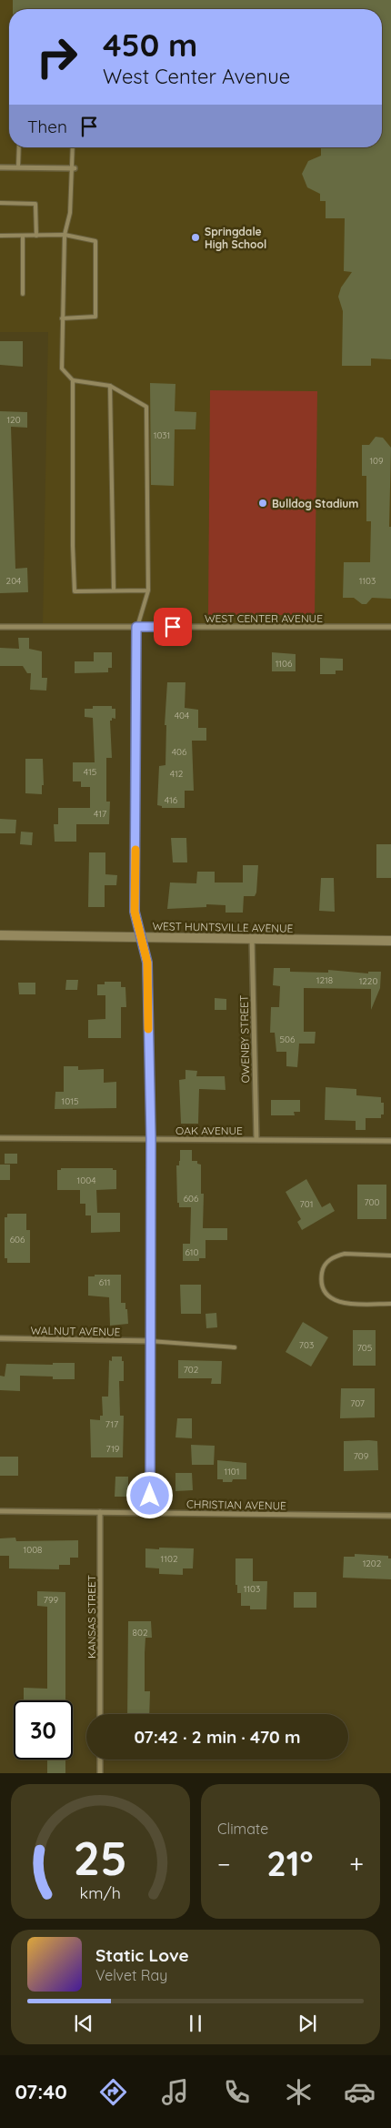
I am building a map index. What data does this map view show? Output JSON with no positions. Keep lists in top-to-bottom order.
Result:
{
  "streets": {
    "main road": ["WEST HUNTSVILLE AVENUE"],
    "street": [
      "WEST CENTER AVENUE",
      "OWENBY STREET",
      "OAK AVENUE",
      "WALNUT AVENUE",
      "CHRISTIAN AVENUE",
      "KANSAS STREET"
    ]
  },
  "crossings": [
    ["WEST HUNTSVILLE AVENUE", "OWENBY STREET"],
    ["OWENBY STREET", "OAK AVENUE"],
    ["CHRISTIAN AVENUE", "KANSAS STREET"]
  ],
  "places": ["Springdale High School", "Bulldog Stadium"],
  "house_numbers": [
    "120",
    "1031",
    "109",
    "204",
    "1103",
    "1106",
    "404",
    "406",
    "415",
    "412",
    "416",
    "417",
    "1218",
    "1220",
    "506",
    "1015",
    "1004",
    "606",
    "700",
    "701",
    "606",
    "610",
    "611",
    "703",
    "705",
    "702",
    "707",
    "717",
    "719",
    "709",
    "1101",
    "1008",
    "1102",
    "1202",
    "1103",
    "799",
    "802"
  ],
  "page": {
    "turn": ["450 m", "West Center Avenue"],
    "then": "Then",
    "limit": "30",
    "trip": "07:42 · 2 min · 470 m",
    "tile": "Climate",
    "heat": ["−", "21°", "+"],
    "song": ["Static Love", "Velvet Ray"],
    "tabs": "07:40",
    "gauge": ["25", "km/h"]
  }
}
